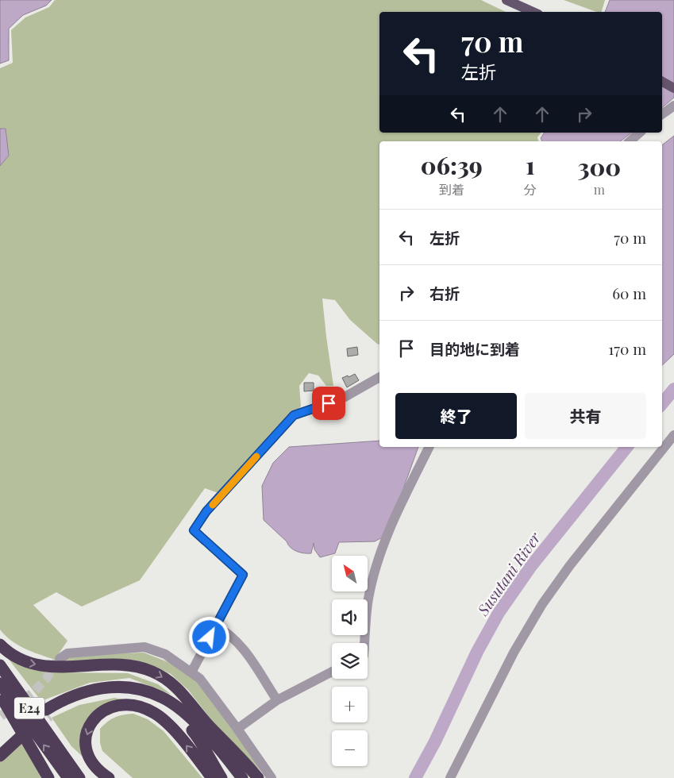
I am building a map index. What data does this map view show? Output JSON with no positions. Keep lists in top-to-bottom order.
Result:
{
  "streets": {
    "highway": ["E24"]
  },
  "water": ["Susutani River"],
  "north": "top left",
  "page": {
    "turn": ["70 m", "左折"],
    "eta": [
      "06:39",
      "到着",
      "1",
      "分",
      "300",
      "m"
    ],
    "list": [
      {
        "name": "左折",
        "value": "70 m"
      },
      {
        "name": "右折",
        "value": "60 m"
      },
      {
        "name": "目的地に到着",
        "value": "170 m"
      }
    ],
    "buttons": ["終了", "共有"],
    "map_buttons": ["+", "−"]
  }
}
